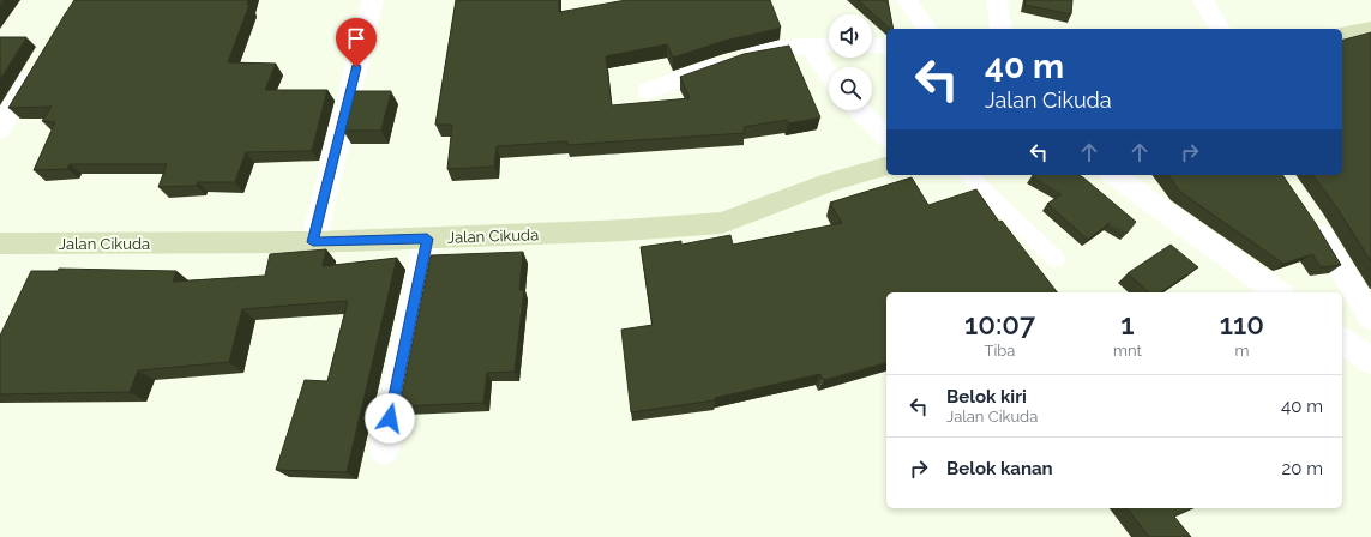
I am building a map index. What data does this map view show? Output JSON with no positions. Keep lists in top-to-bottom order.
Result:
{
  "streets": {
    "street": ["Jalan Cikuda"]
  },
  "page": {
    "turn": ["40 m", "Jalan Cikuda"],
    "eta": [
      "10:07",
      "Tiba",
      "1",
      "mnt",
      "110",
      "m"
    ],
    "list": [
      {
        "name": "Belok kiri",
        "note": "Jalan Cikuda",
        "value": "40 m"
      },
      {
        "name": "Belok kanan",
        "value": "20 m"
      }
    ]
  }
}
